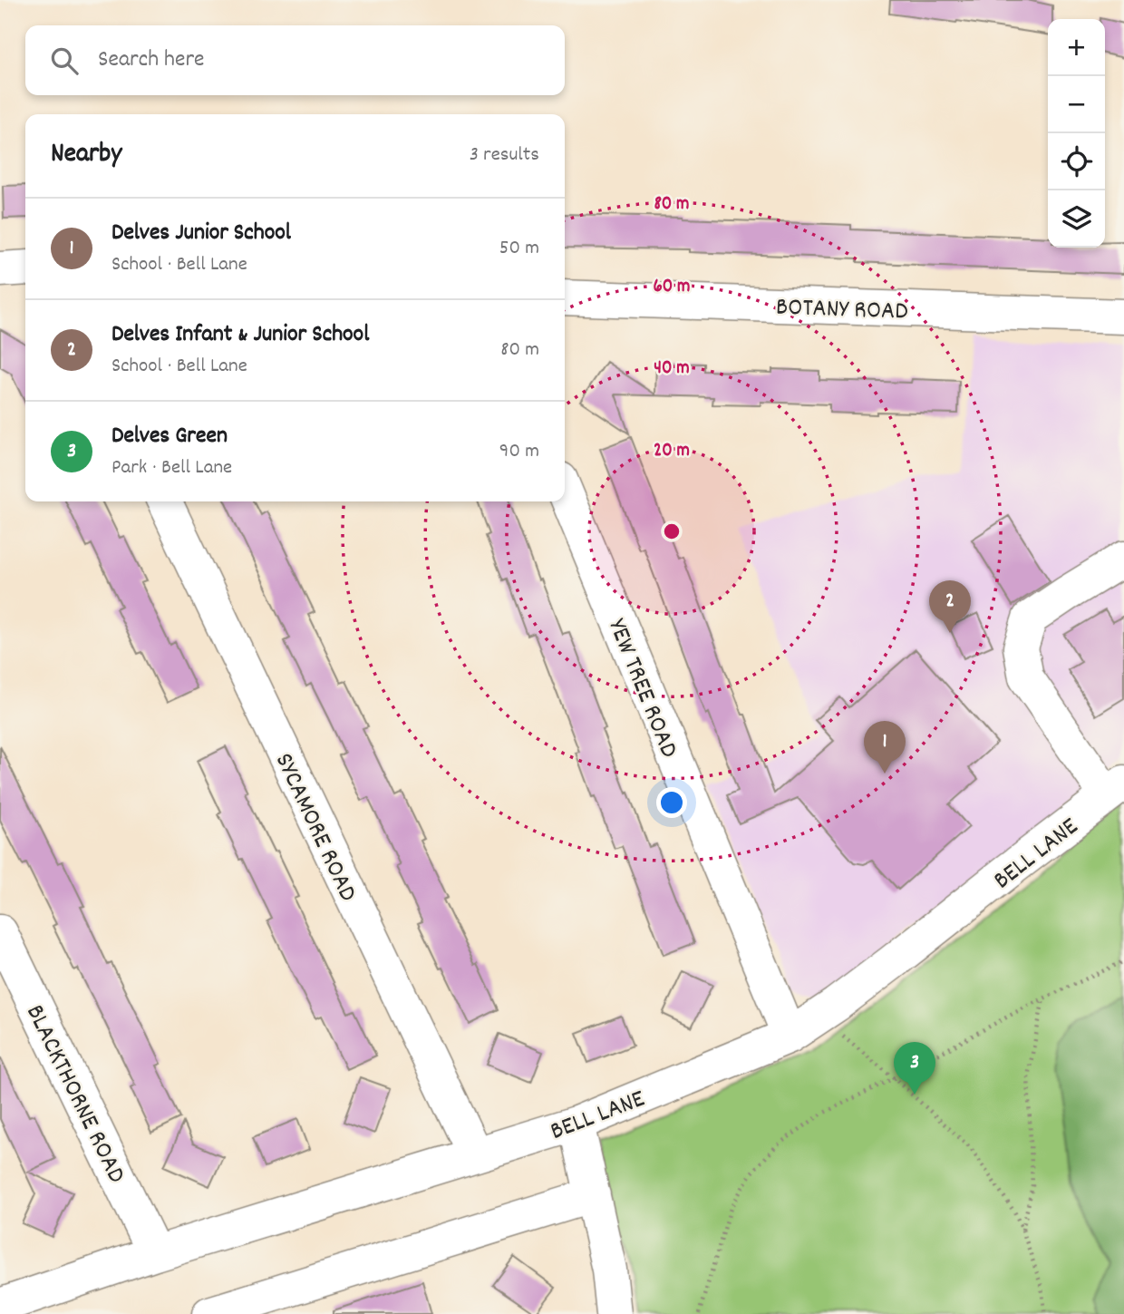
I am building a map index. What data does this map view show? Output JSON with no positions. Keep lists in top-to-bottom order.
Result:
{
  "streets": {
    "street": [
      "BOTANY ROAD",
      "YEW TREE ROAD",
      "SYCAMORE ROAD",
      "BELL LANE",
      "BLACKTHORNE ROAD"
    ]
  },
  "crossings": [
    ["YEW TREE ROAD", "BELL LANE"],
    ["SYCAMORE ROAD", "BELL LANE"],
    ["BELL LANE", "BLACKTHORNE ROAD"]
  ],
  "page": {
    "map_buttons": ["+", "−"],
    "search": "Search here",
    "heading": ["Nearby", "3 results"],
    "list": [
      {
        "mark": "1",
        "name": "Delves Junior School",
        "note": "School · Bell Lane",
        "value": "50 m"
      },
      {
        "mark": "2",
        "name": "Delves Infant & Junior School",
        "note": "School · Bell Lane",
        "value": "80 m"
      },
      {
        "mark": "3",
        "name": "Delves Green",
        "note": "Park · Bell Lane",
        "value": "90 m"
      }
    ],
    "pins": ["2", "1", "3"]
  },
  "rings": [
    "80 m",
    "60 m",
    "40 m",
    "20 m"
  ]
}
